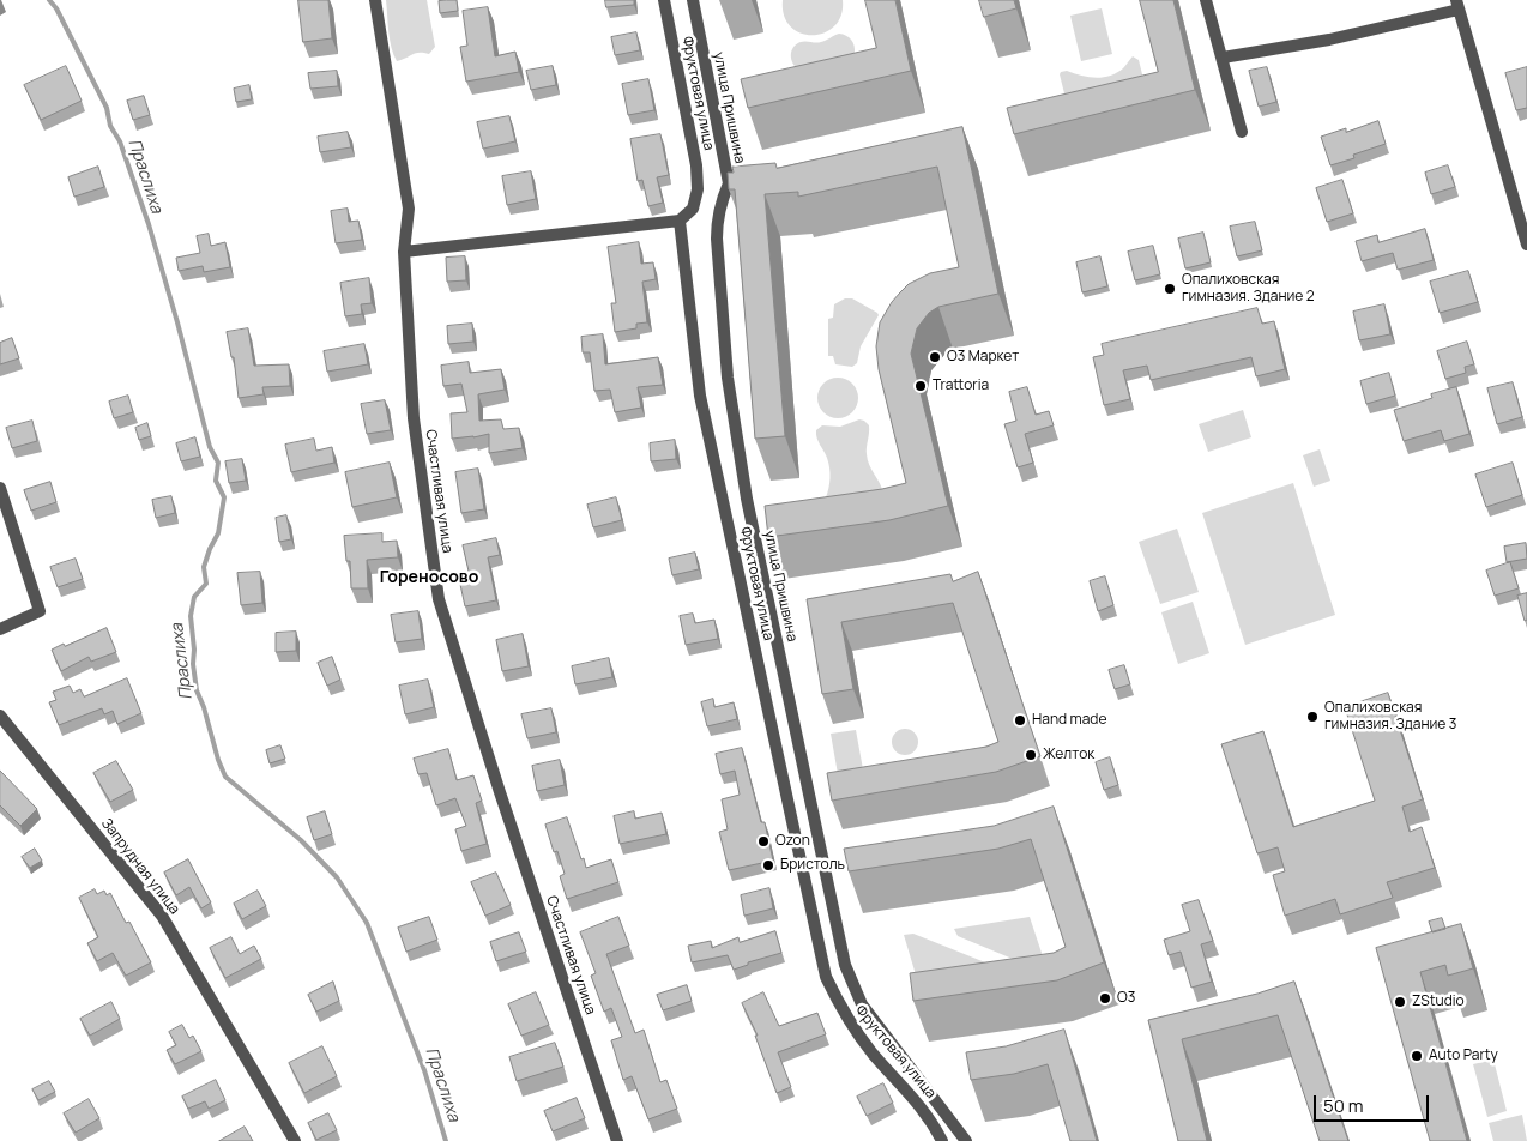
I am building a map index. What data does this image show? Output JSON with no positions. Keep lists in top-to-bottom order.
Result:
{
  "streets": {
    "street": [
      "Фруктовая улица",
      "улица Пришвина",
      "Счастливая улица",
      "Запрудная улица"
    ]
  },
  "districts": ["Гореносово"],
  "water": ["Праслиха"],
  "places": [
    "Опалиховская гимназия. Здание 2",
    "О3 Маркет",
    "Trattoria",
    "Опалиховская гимназия. Здание 3",
    "Hand made",
    "Желток",
    "Ozon",
    "Бристоль",
    "О3",
    "ZStudio",
    "Auto Party"
  ],
  "scale_bar": "50 m"
}
